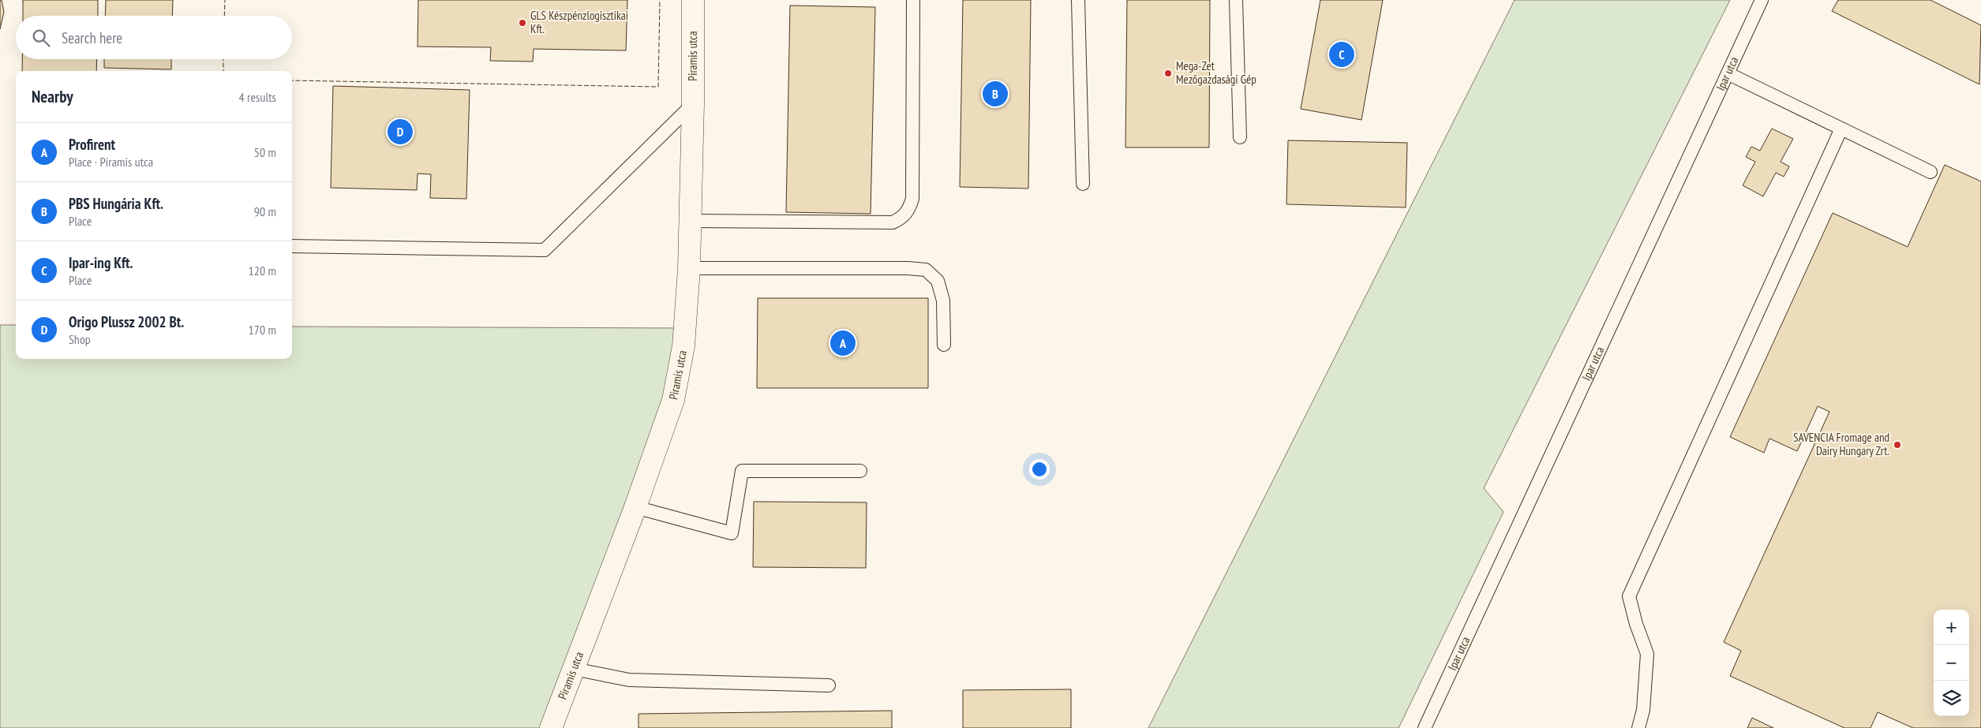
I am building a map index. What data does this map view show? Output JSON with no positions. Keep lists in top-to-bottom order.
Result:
{
  "streets": {
    "street": ["Piramis utca"],
    "lane": ["Ipar utca"]
  },
  "places": ["GLS Készpénzlogisztikai Kft.", "Mega-Zet Mezőgazdasági Gép", "SAVENCIA Fromage and Dairy Hungary Zrt."],
  "page": {
    "search": "Search here",
    "pins": [
      "C",
      "B",
      "D",
      "A"
    ],
    "heading": ["Nearby", "4 results"],
    "list": [
      {
        "mark": "A",
        "name": "Profirent",
        "note": "Place · Piramis utca",
        "value": "50 m"
      },
      {
        "mark": "B",
        "name": "PBS Hungária Kft.",
        "note": "Place",
        "value": "90 m"
      },
      {
        "mark": "C",
        "name": "Ipar-ing Kft.",
        "note": "Place",
        "value": "120 m"
      },
      {
        "mark": "D",
        "name": "Origo Plussz 2002 Bt.",
        "note": "Shop",
        "value": "170 m"
      }
    ],
    "map_buttons": ["+", "−"]
  }
}
